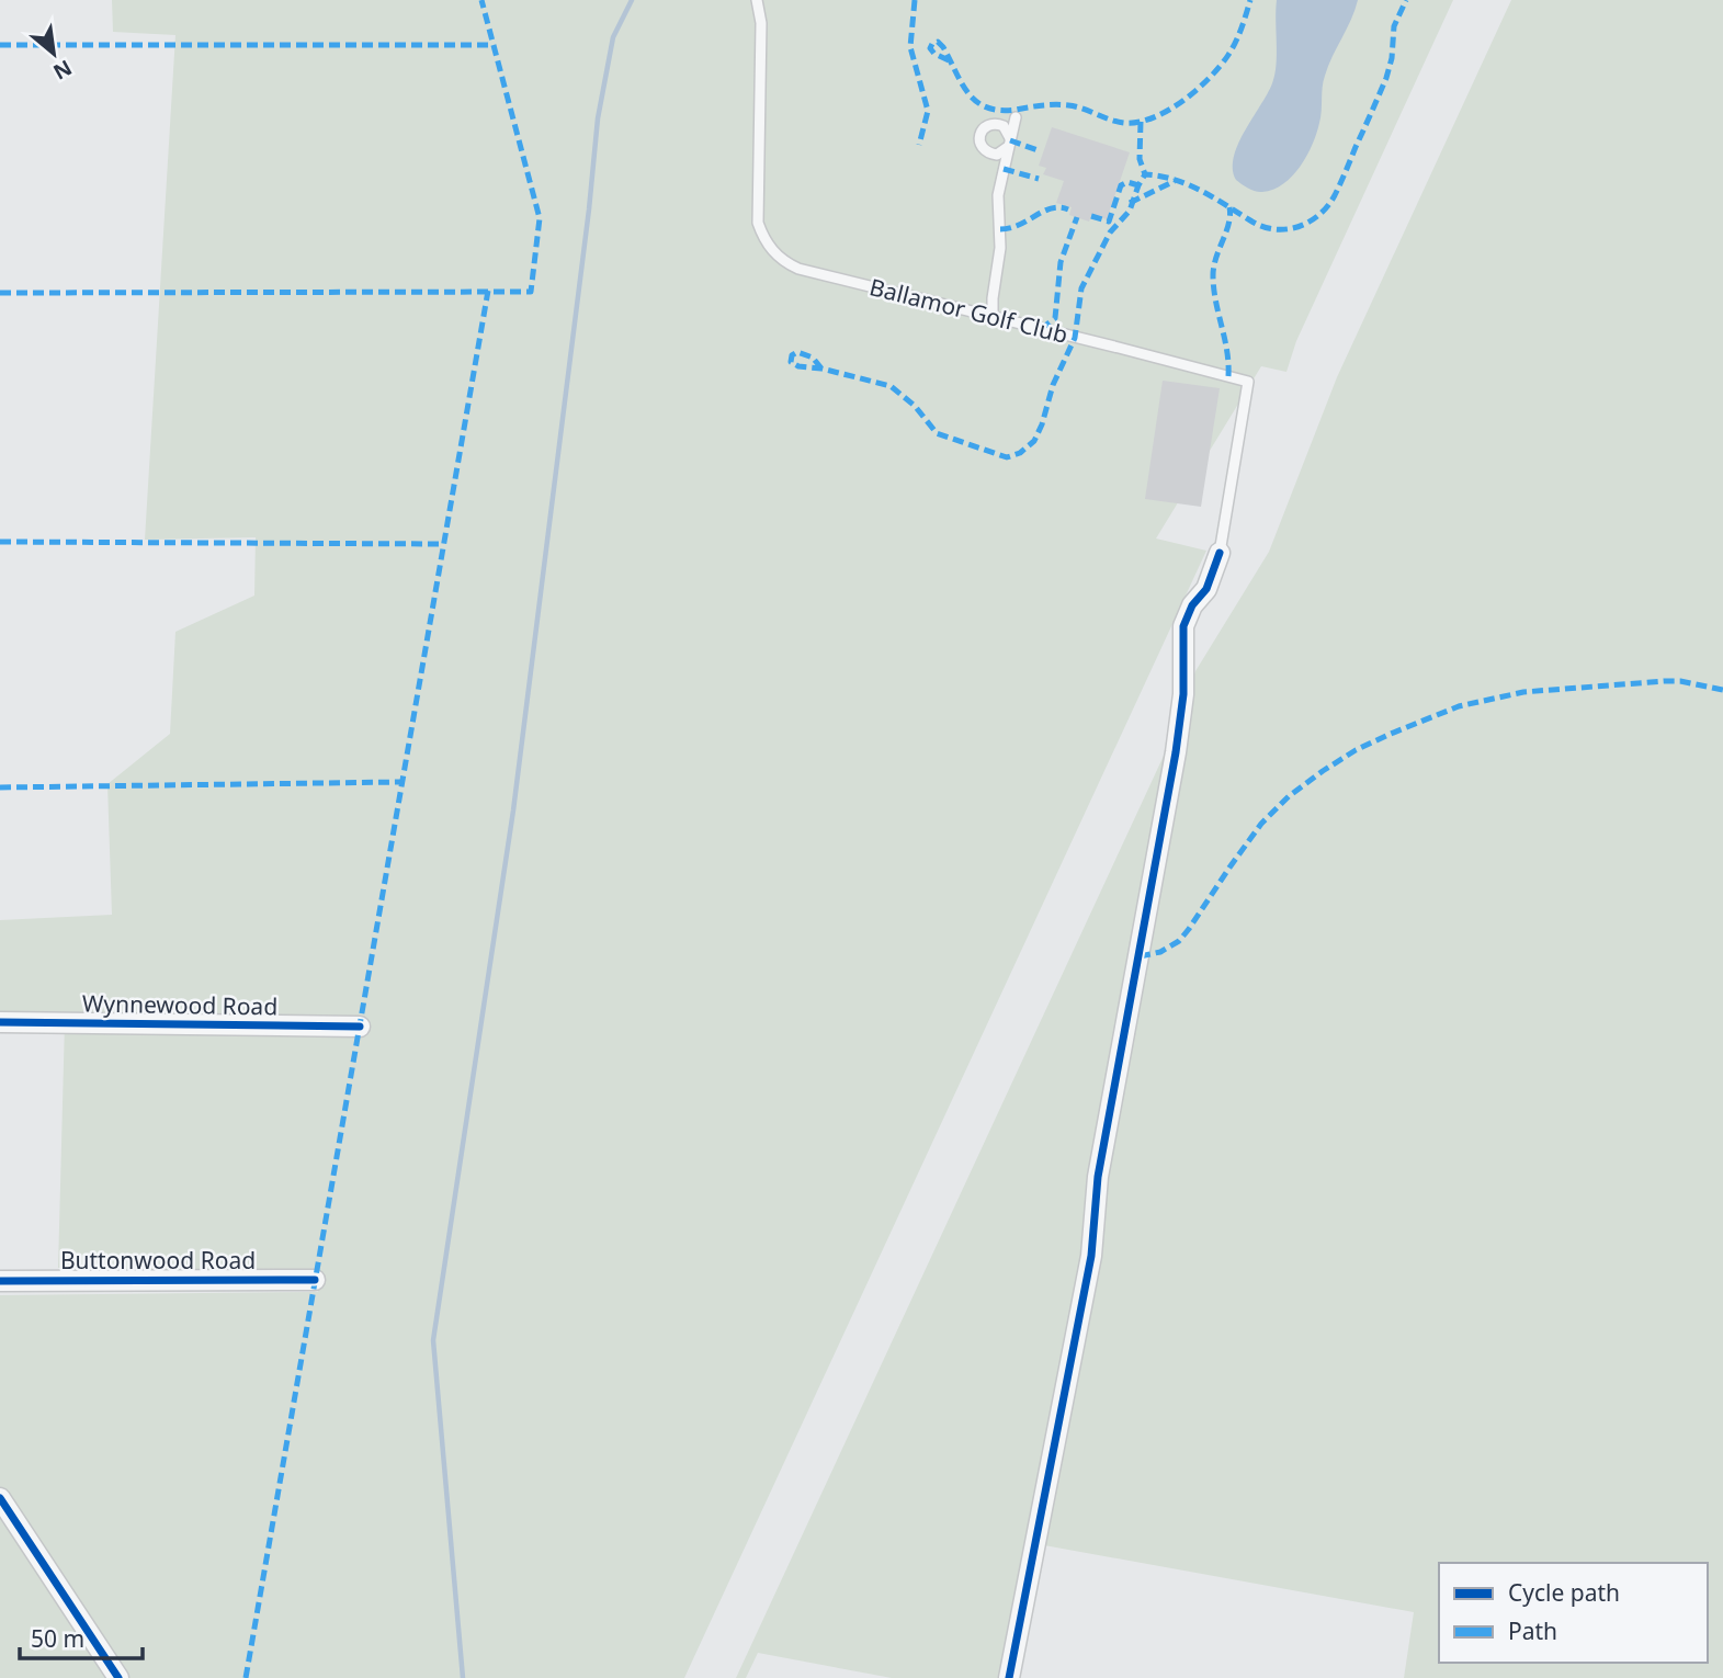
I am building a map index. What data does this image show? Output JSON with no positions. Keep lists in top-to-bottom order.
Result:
{
  "streets": {
    "street": ["Wynnewood Road", "Buttonwood Road"],
    "lane": ["Ballamor Golf Club"]
  },
  "legend": ["Cycle path", "Path"],
  "scale_bar": "50 m",
  "north": "bottom right"
}
